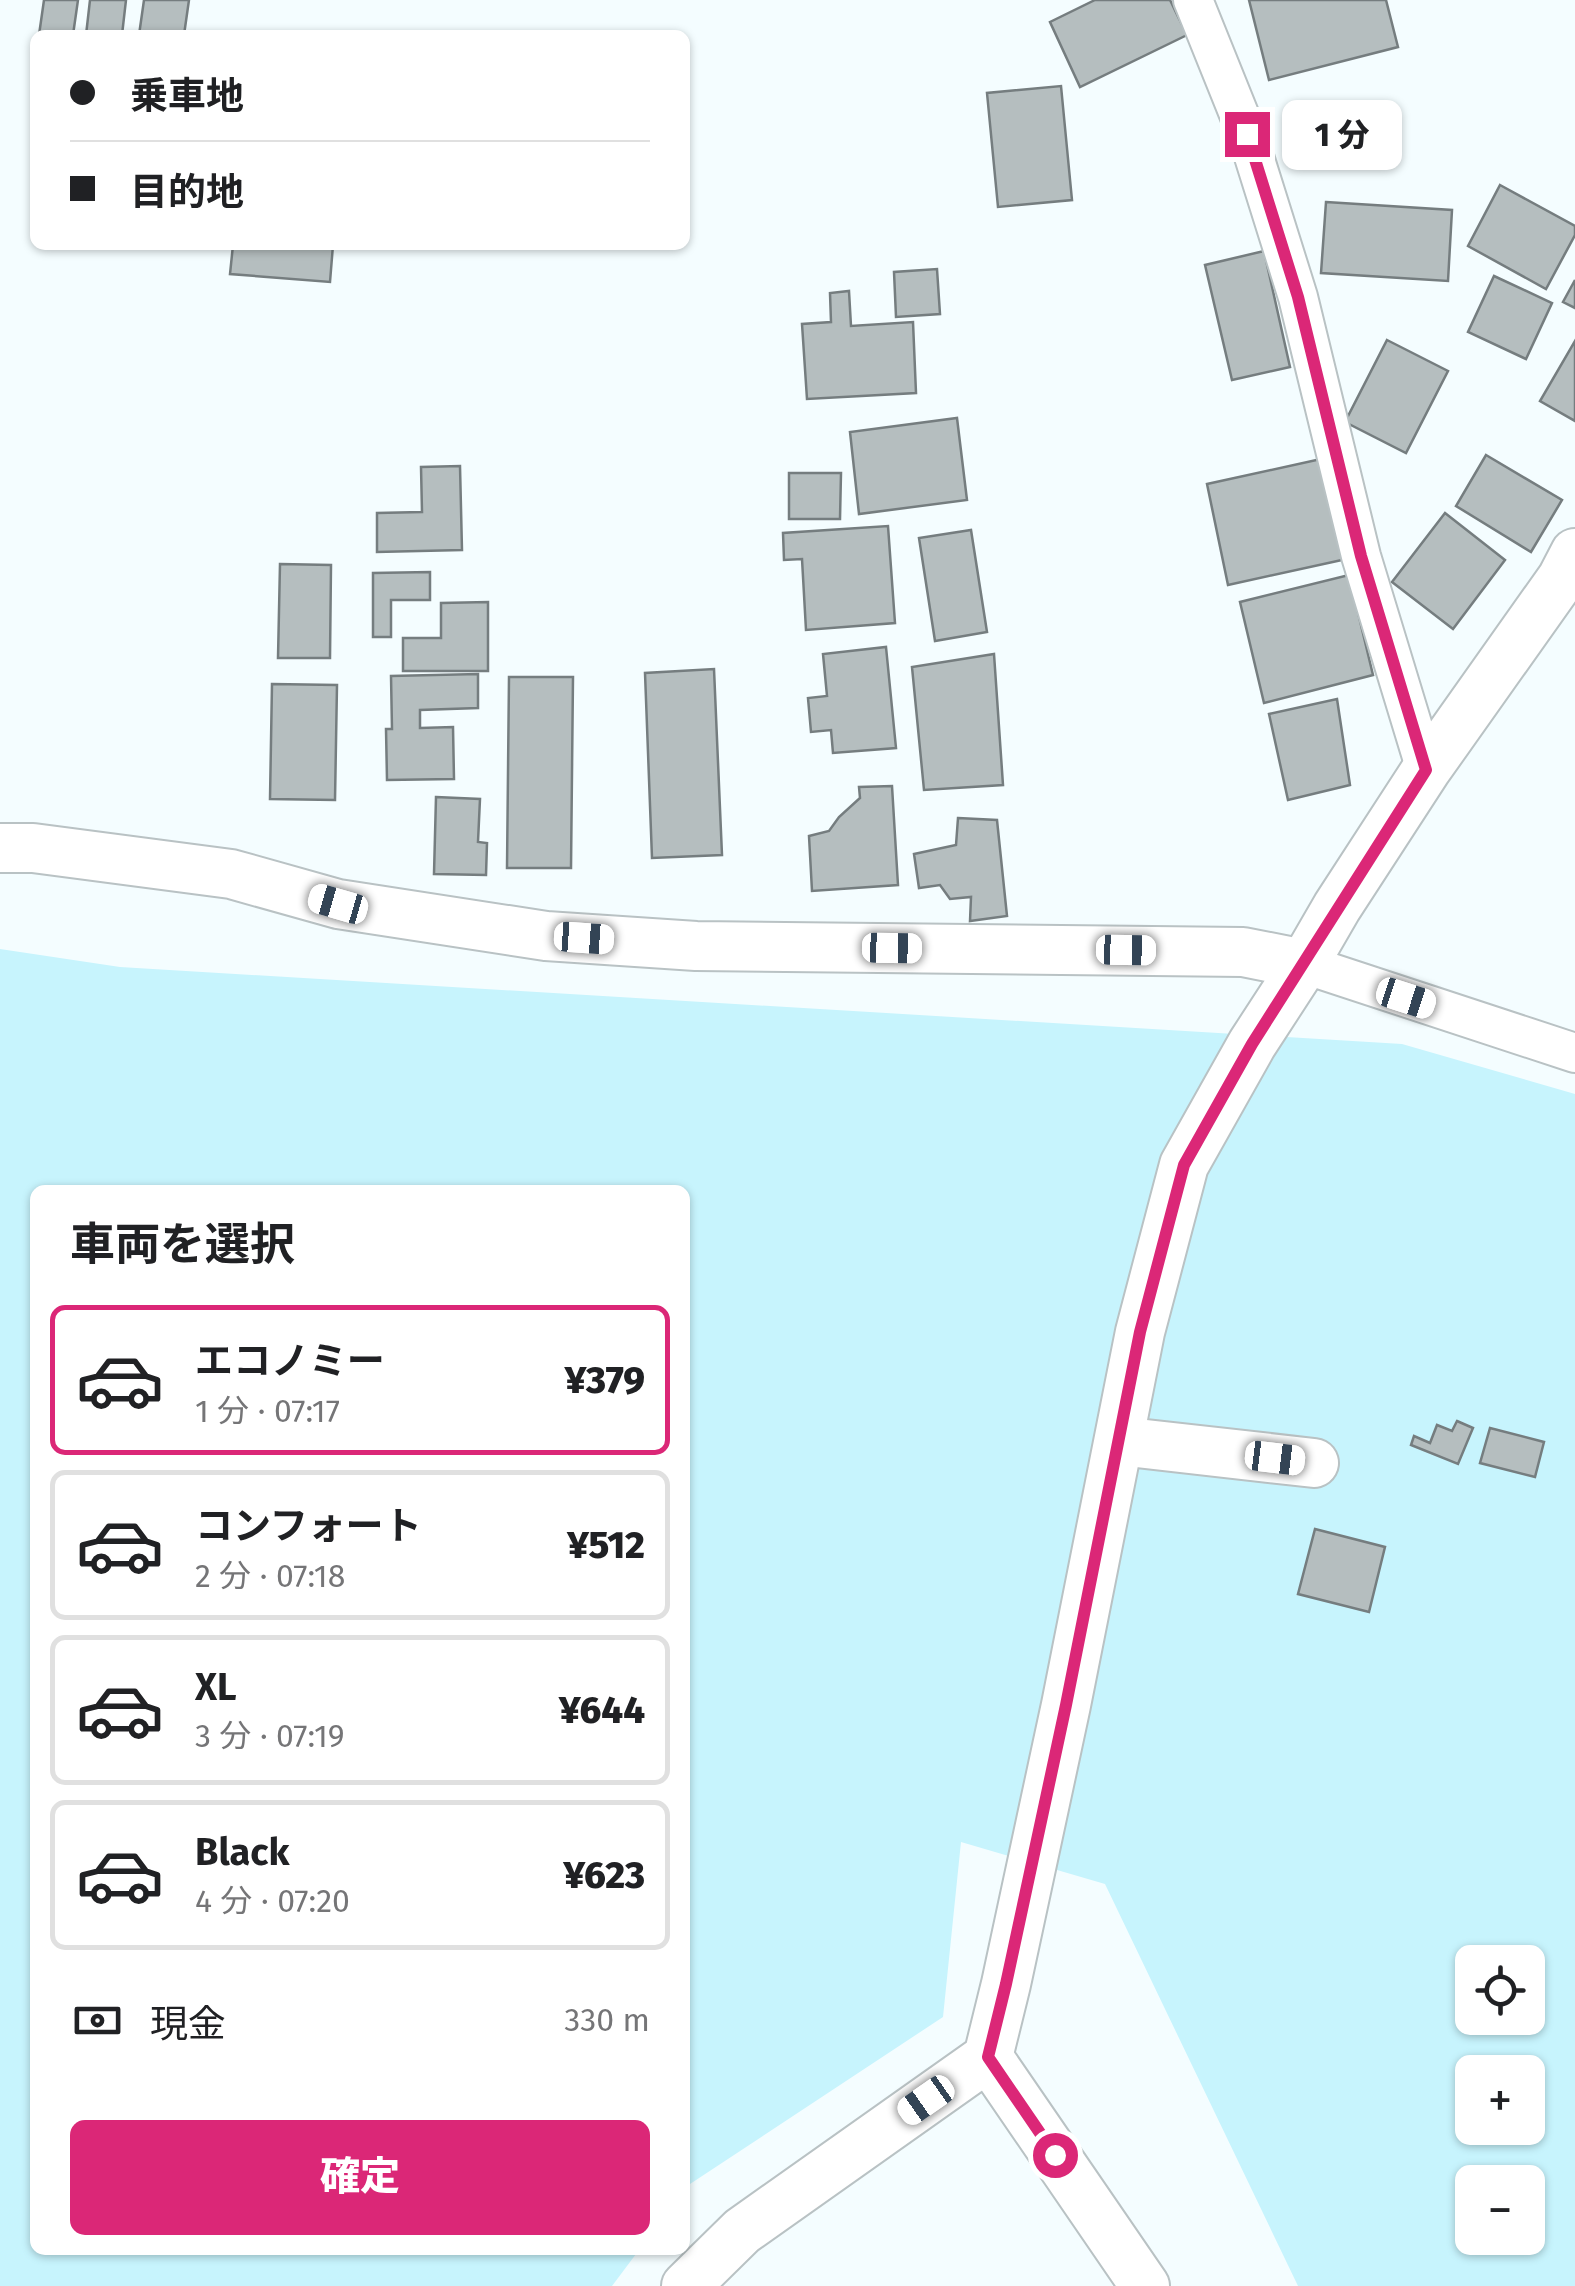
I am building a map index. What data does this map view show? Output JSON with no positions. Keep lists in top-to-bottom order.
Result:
{
  "page": {
    "banner": ["乗車地", "目的地"],
    "bubble": "1 分",
    "heading": "車両を選択",
    "list": [
      {
        "name": "エコノミー",
        "note": "1 分 · 07:17",
        "value": "¥379"
      },
      {
        "name": "コンフォート",
        "note": "2 分 · 07:18",
        "value": "¥512"
      },
      {
        "name": "XL",
        "note": "3 分 · 07:19",
        "value": "¥644"
      },
      {
        "name": "Black",
        "note": "4 分 · 07:20",
        "value": "¥623"
      }
    ],
    "map_buttons": ["+", "−"],
    "pay": ["現金", "330 m"],
    "buttons": "確定"
  }
}
